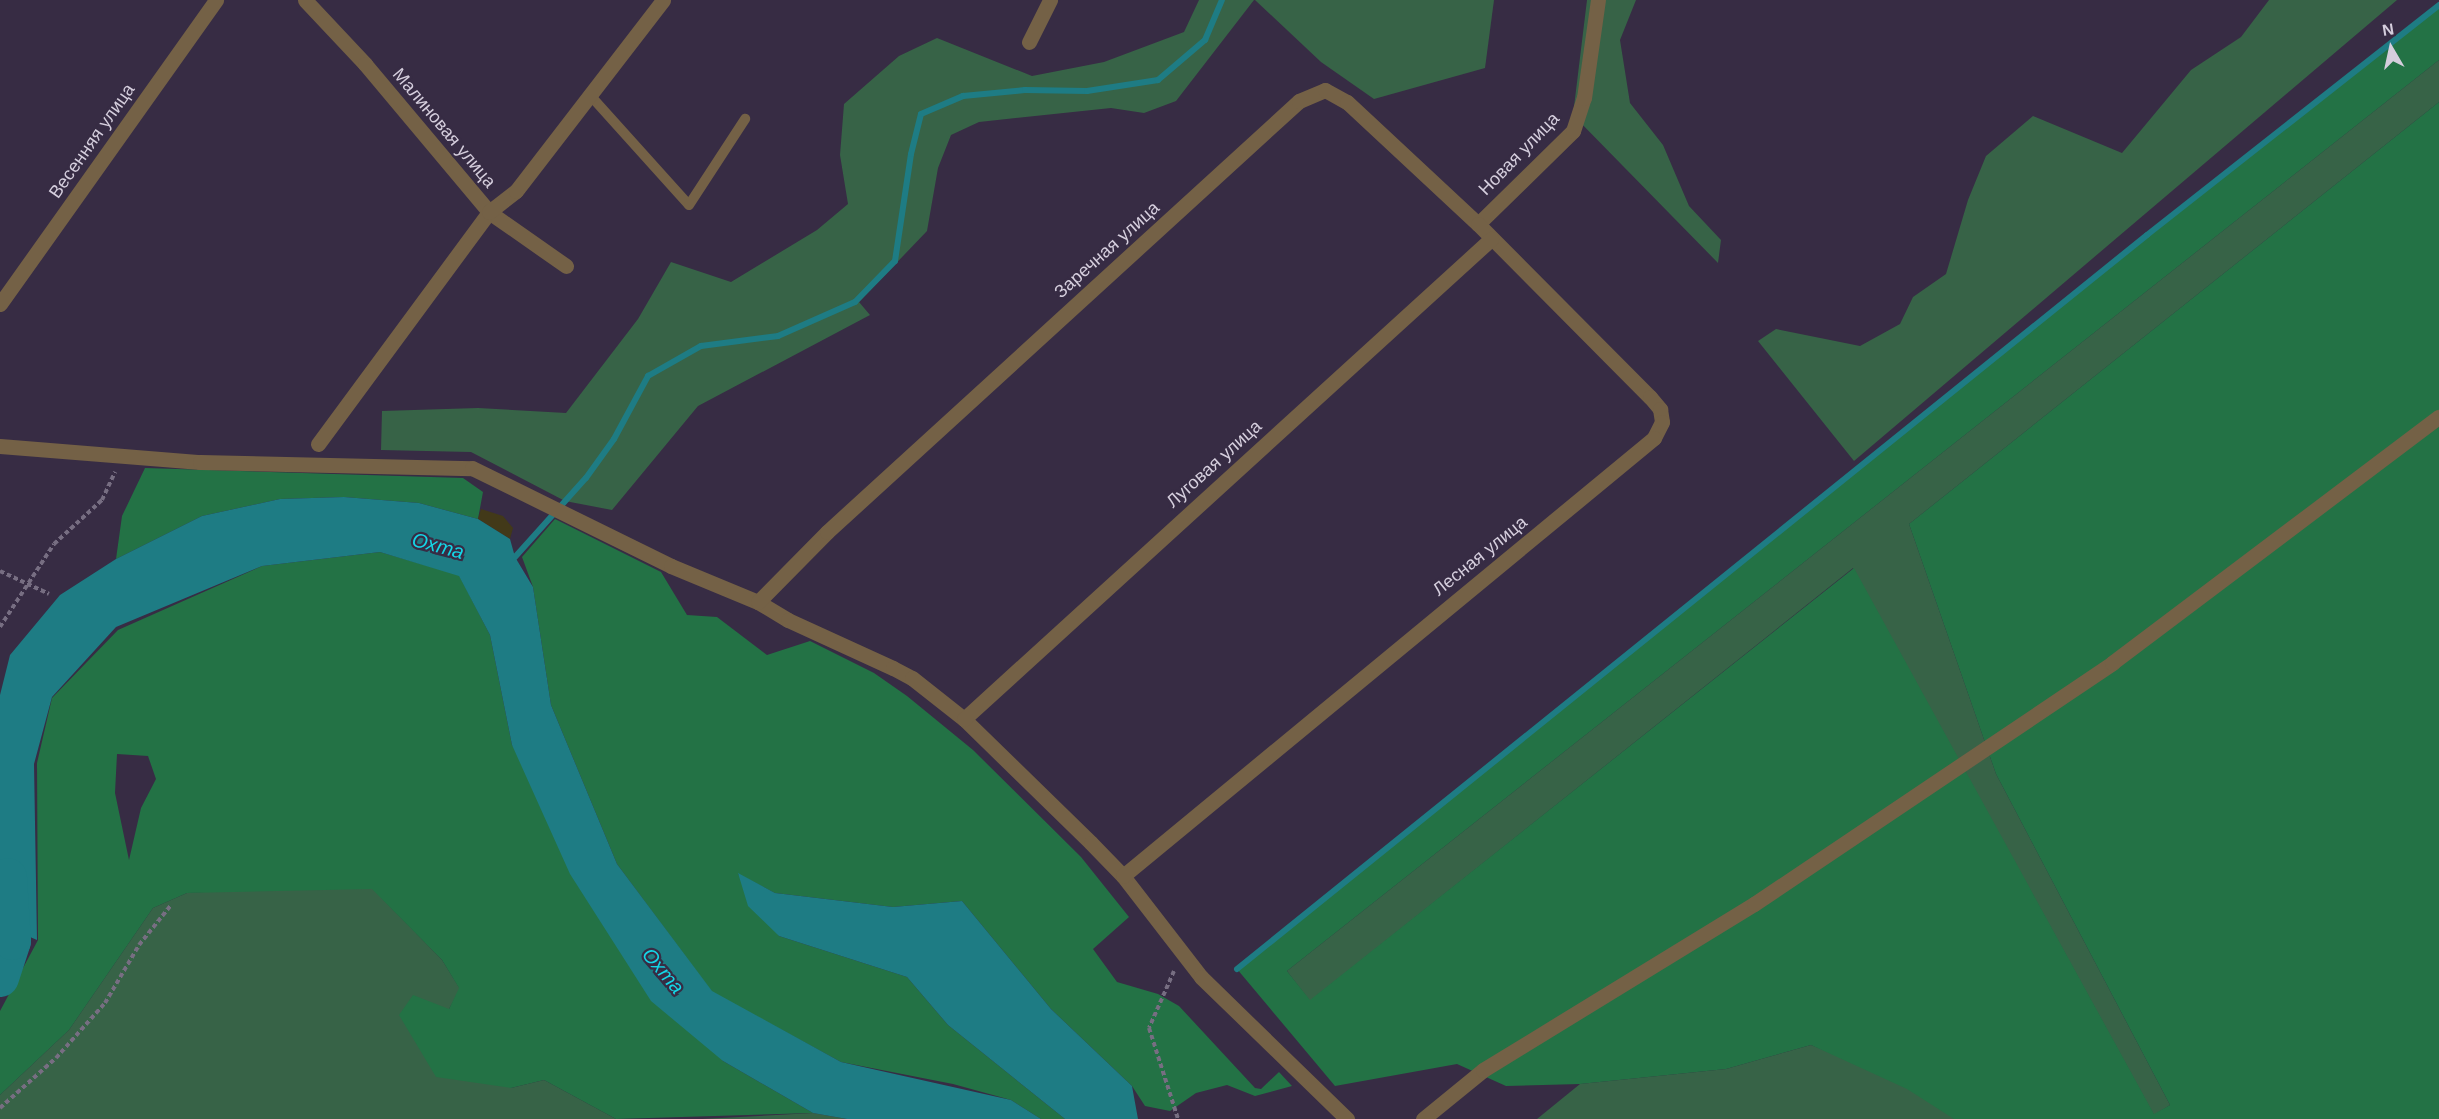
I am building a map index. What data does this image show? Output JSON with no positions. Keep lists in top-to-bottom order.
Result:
{
  "streets": {
    "street": [
      "Малиновая улица",
      "Весенняя улица",
      "Новая улица",
      "Заречная улица",
      "Луговая улица",
      "Лесная улица"
    ]
  },
  "crossings": [
    ["Новая улица", "Заречная улица"],
    ["Заречная улица", "Луговая улица"],
    ["Заречная улица", "Лесная улица"],
    ["Луговая улица", "Лесная улица"]
  ],
  "water": ["Охта"],
  "north": "top"
}
